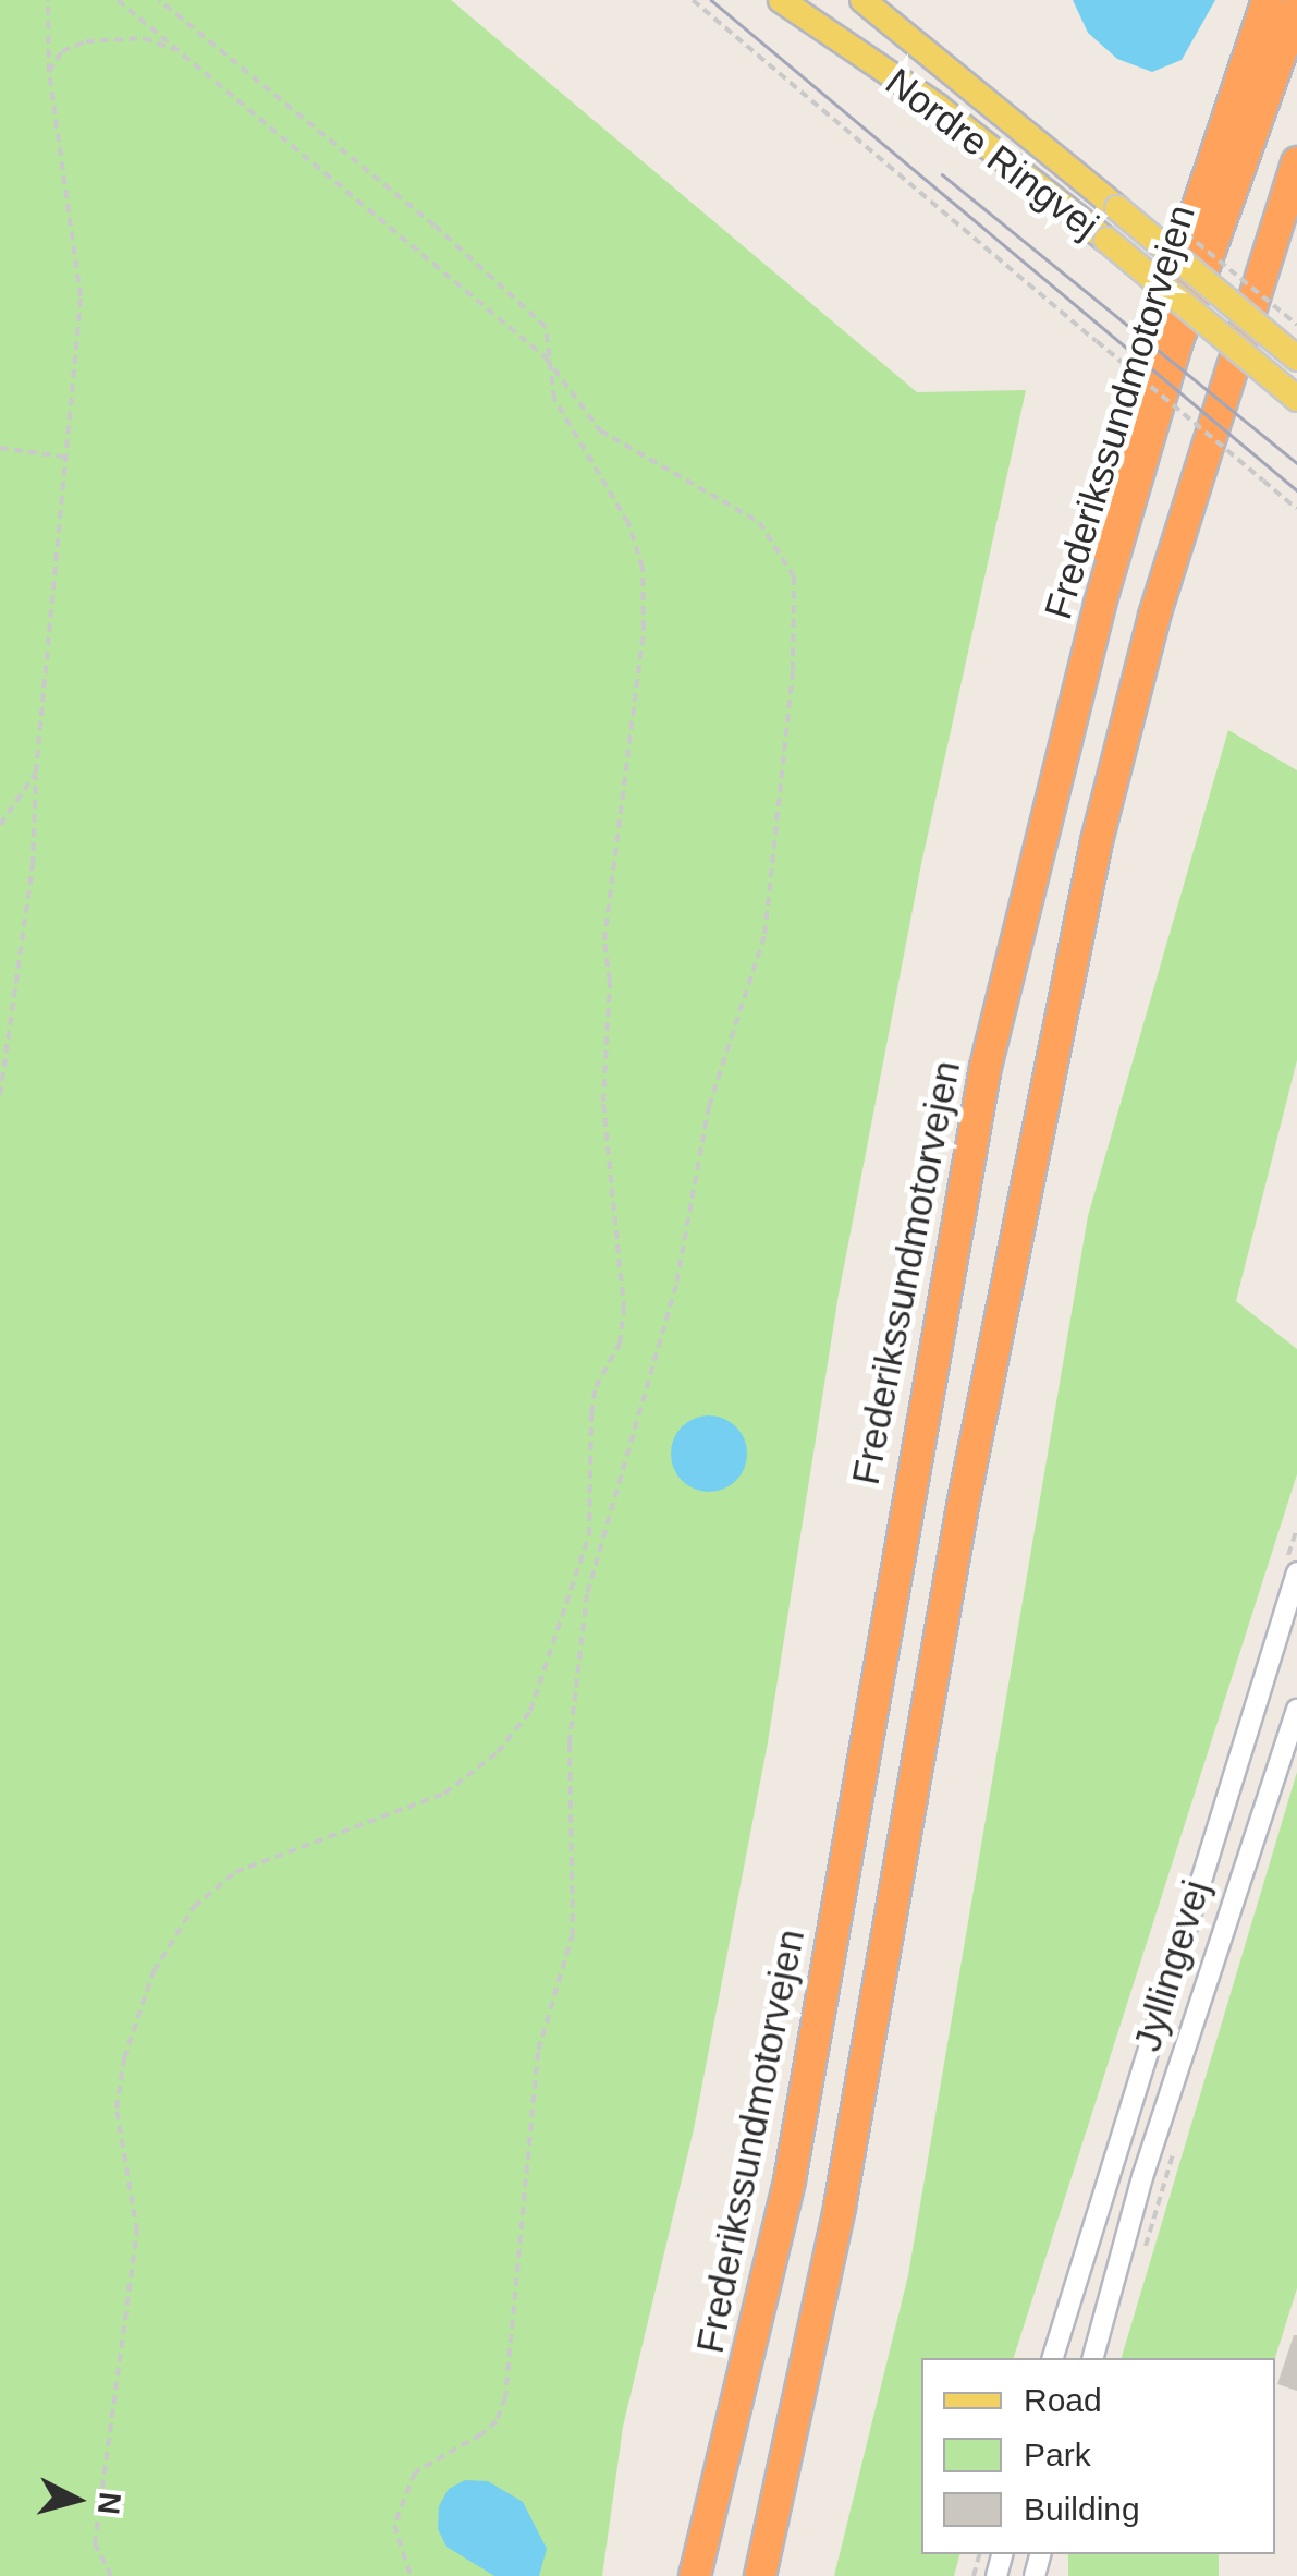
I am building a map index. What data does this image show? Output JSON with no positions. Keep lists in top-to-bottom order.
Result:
{
  "streets": {
    "highway": ["Frederikssundmotorvejen"],
    "main road": ["Nordre Ringvej"],
    "street": ["Jyllingevej"]
  },
  "legend": ["Road", "Park", "Building"],
  "north": "right"
}
